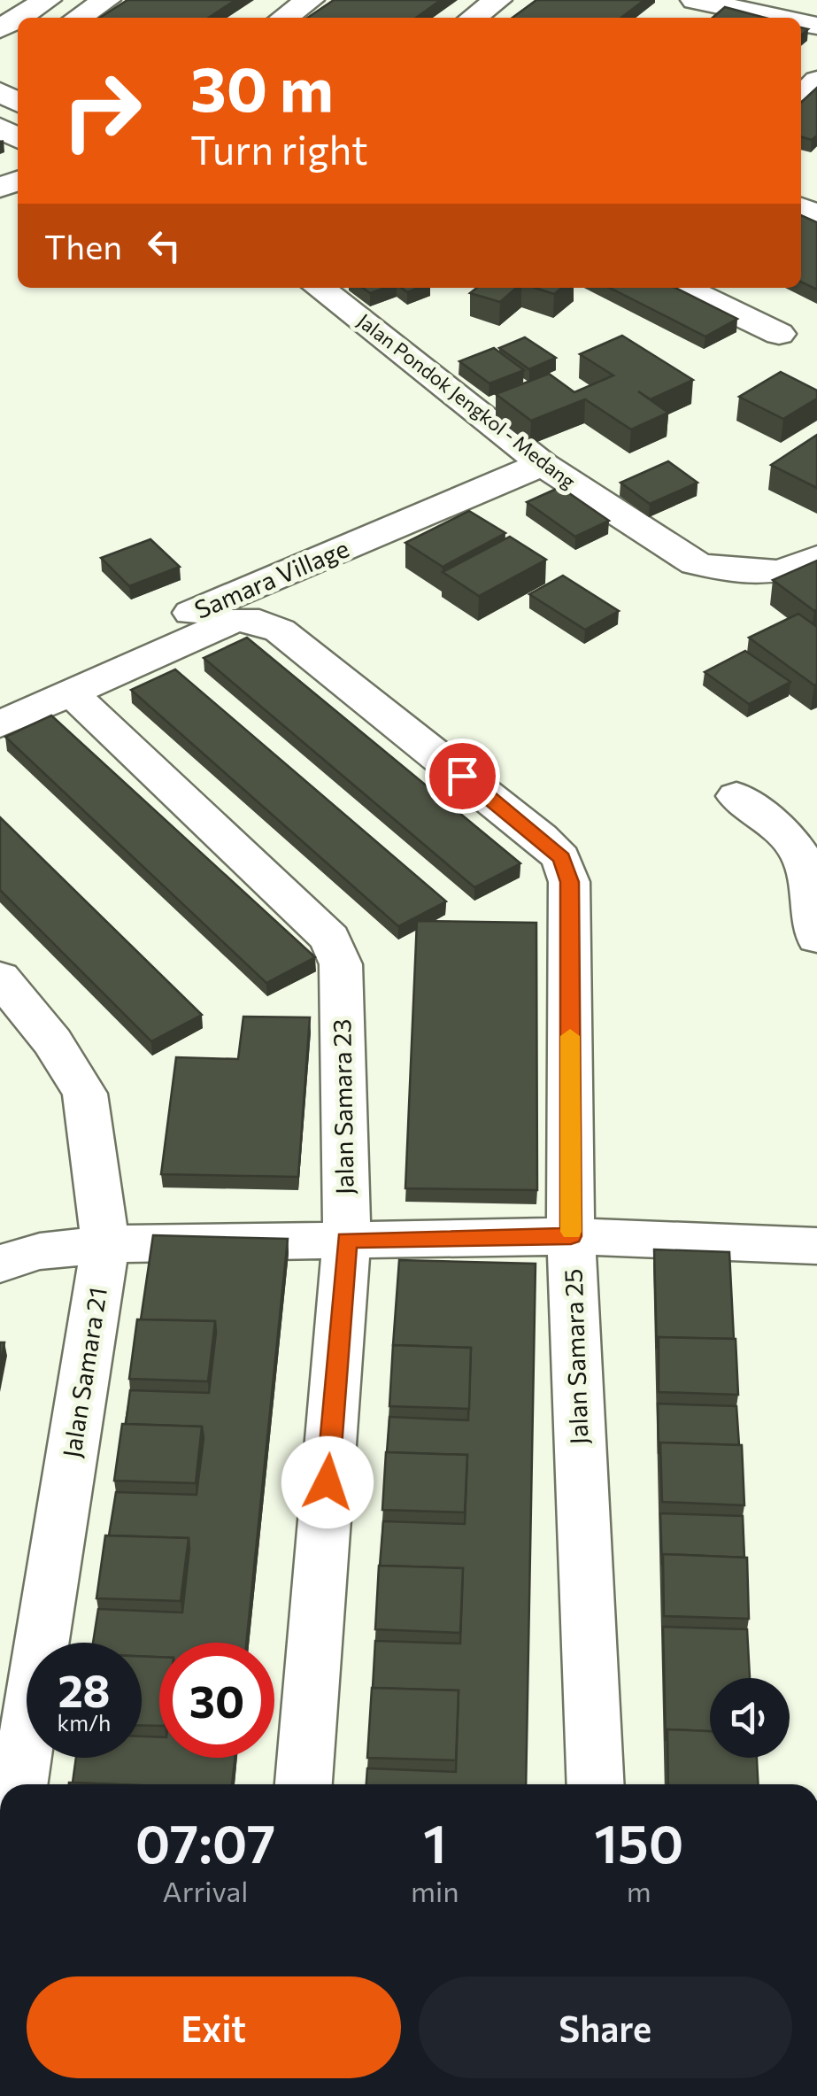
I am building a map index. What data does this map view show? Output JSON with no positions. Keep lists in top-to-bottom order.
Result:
{
  "streets": {
    "street": [
      "Jalan Pondok Jengkol - Medang",
      "Samara Village",
      "Jalan Samara 23",
      "Jalan Samara 25",
      "Jalan Samara 21"
    ]
  },
  "crossings": [
    ["Jalan Pondok Jengkol - Medang", "Samara Village"],
    ["Jalan Samara 23", "Jalan Samara 25"]
  ],
  "page": {
    "turn": ["30 m", "Turn right"],
    "then": "Then",
    "speed": "28 km/h",
    "limit": "30",
    "eta": [
      "07:07",
      "Arrival",
      "1",
      "min",
      "150",
      "m"
    ],
    "buttons": ["Exit", "Share"]
  }
}
